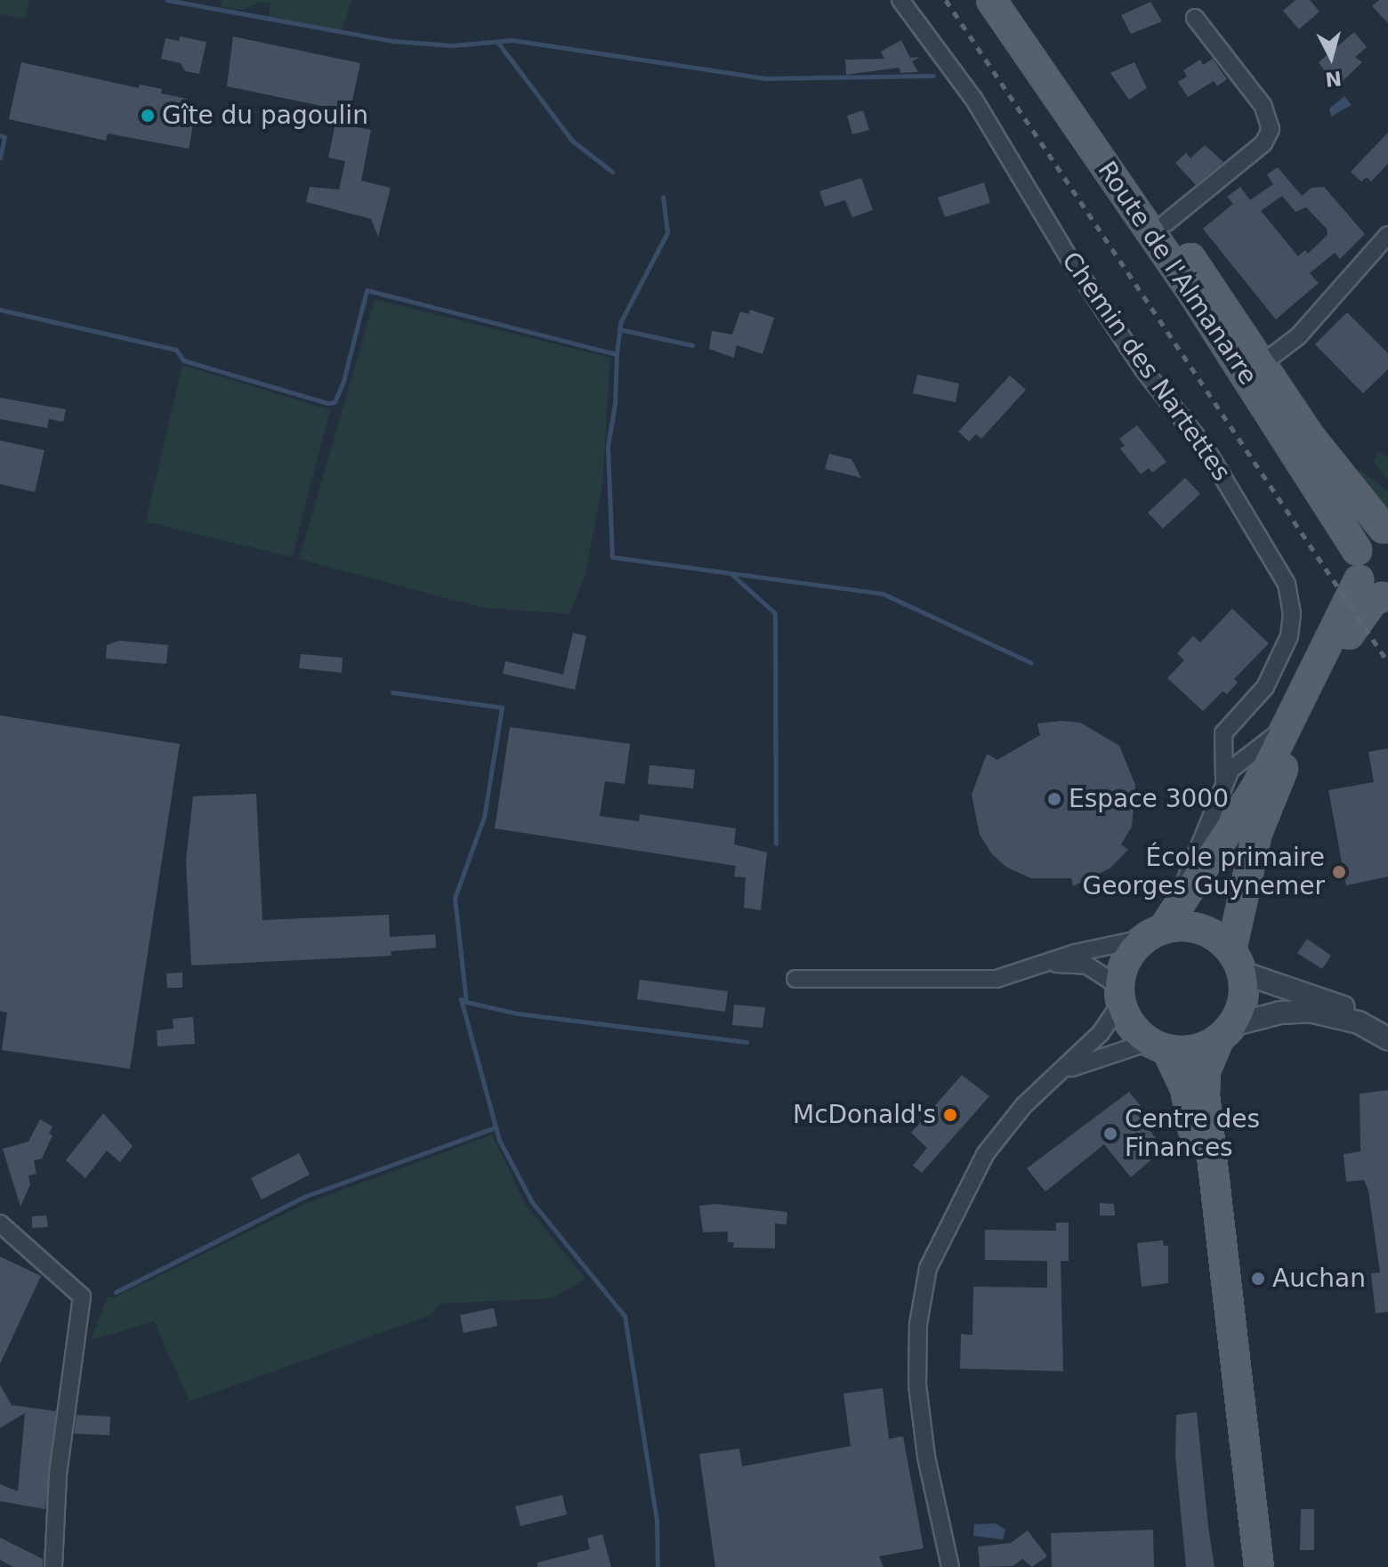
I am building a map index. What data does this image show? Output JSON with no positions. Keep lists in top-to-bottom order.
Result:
{
  "streets": {
    "main road": ["Route de l'Almanarre"],
    "street": ["Chemin des Nartettes"]
  },
  "places": [
    "Gîte du pagoulin",
    "Espace 3000",
    "École primaire Georges Guynemer",
    "McDonald's",
    "Centre des Finances",
    "Auchan"
  ],
  "north": "bottom"
}
